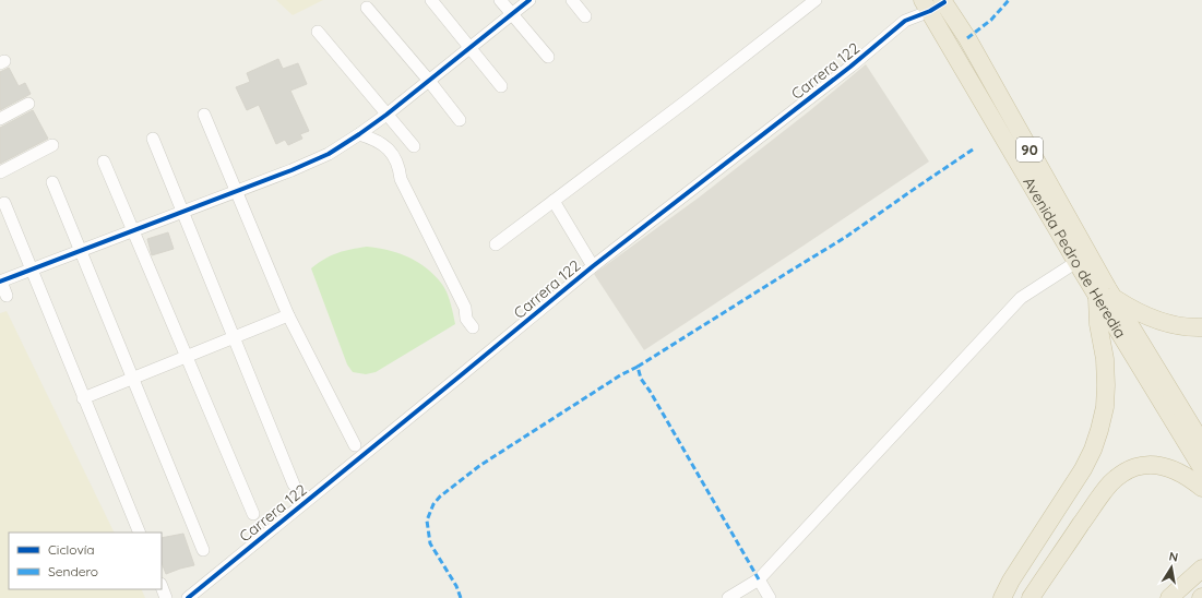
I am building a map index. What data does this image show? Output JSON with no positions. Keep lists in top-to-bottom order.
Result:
{
  "streets": {
    "highway": ["90", "Avenida Pedro de Heredia"],
    "street": ["Carrera 122"]
  },
  "crossings": [
    ["Carrera 122", "Avenida Pedro de Heredia"]
  ],
  "legend": ["Ciclovía", "Sendero"],
  "north": "top"
}
